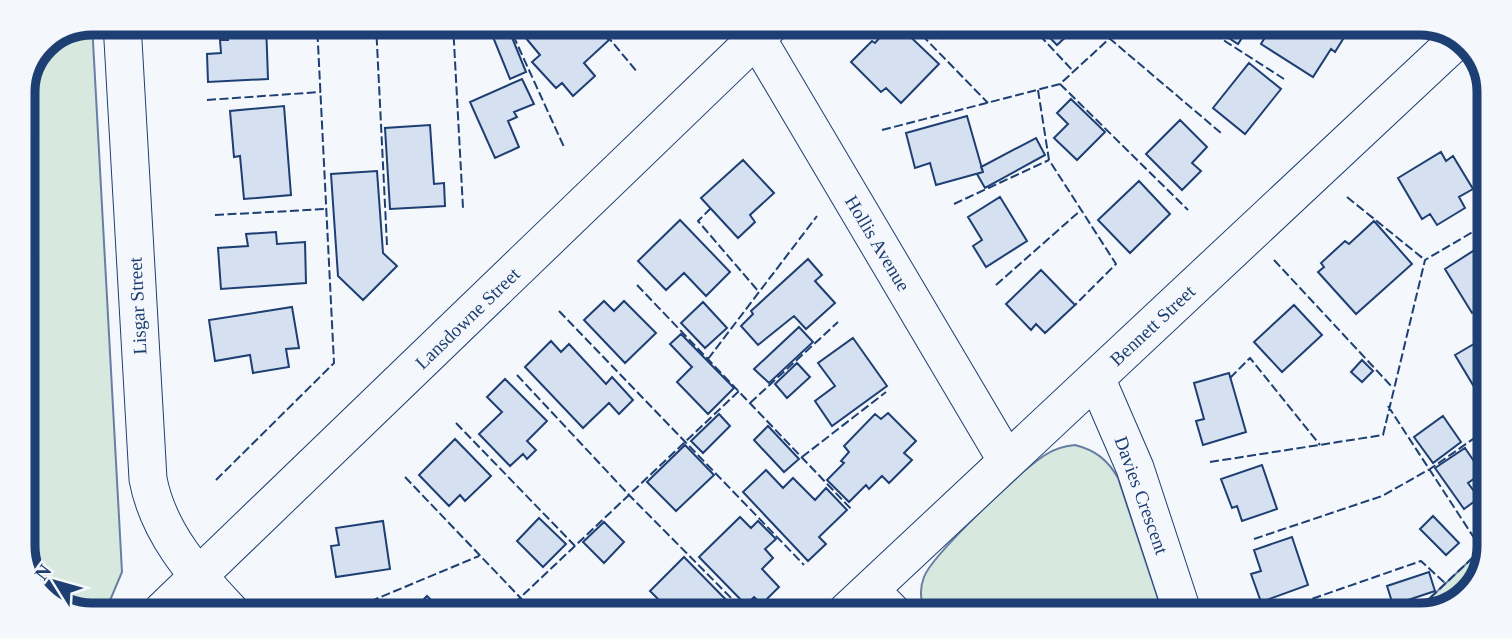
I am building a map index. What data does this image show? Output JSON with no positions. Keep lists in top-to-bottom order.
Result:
{
  "streets": {
    "street": [
      "Hollis Avenue",
      "Lisgar Street",
      "Lansdowne Street",
      "Bennett Street",
      "Davies Crescent"
    ]
  },
  "crossings": [
    ["Hollis Avenue", "Bennett Street"],
    ["Lisgar Street", "Lansdowne Street"],
    ["Bennett Street", "Davies Crescent"]
  ],
  "north": "top left"
}
